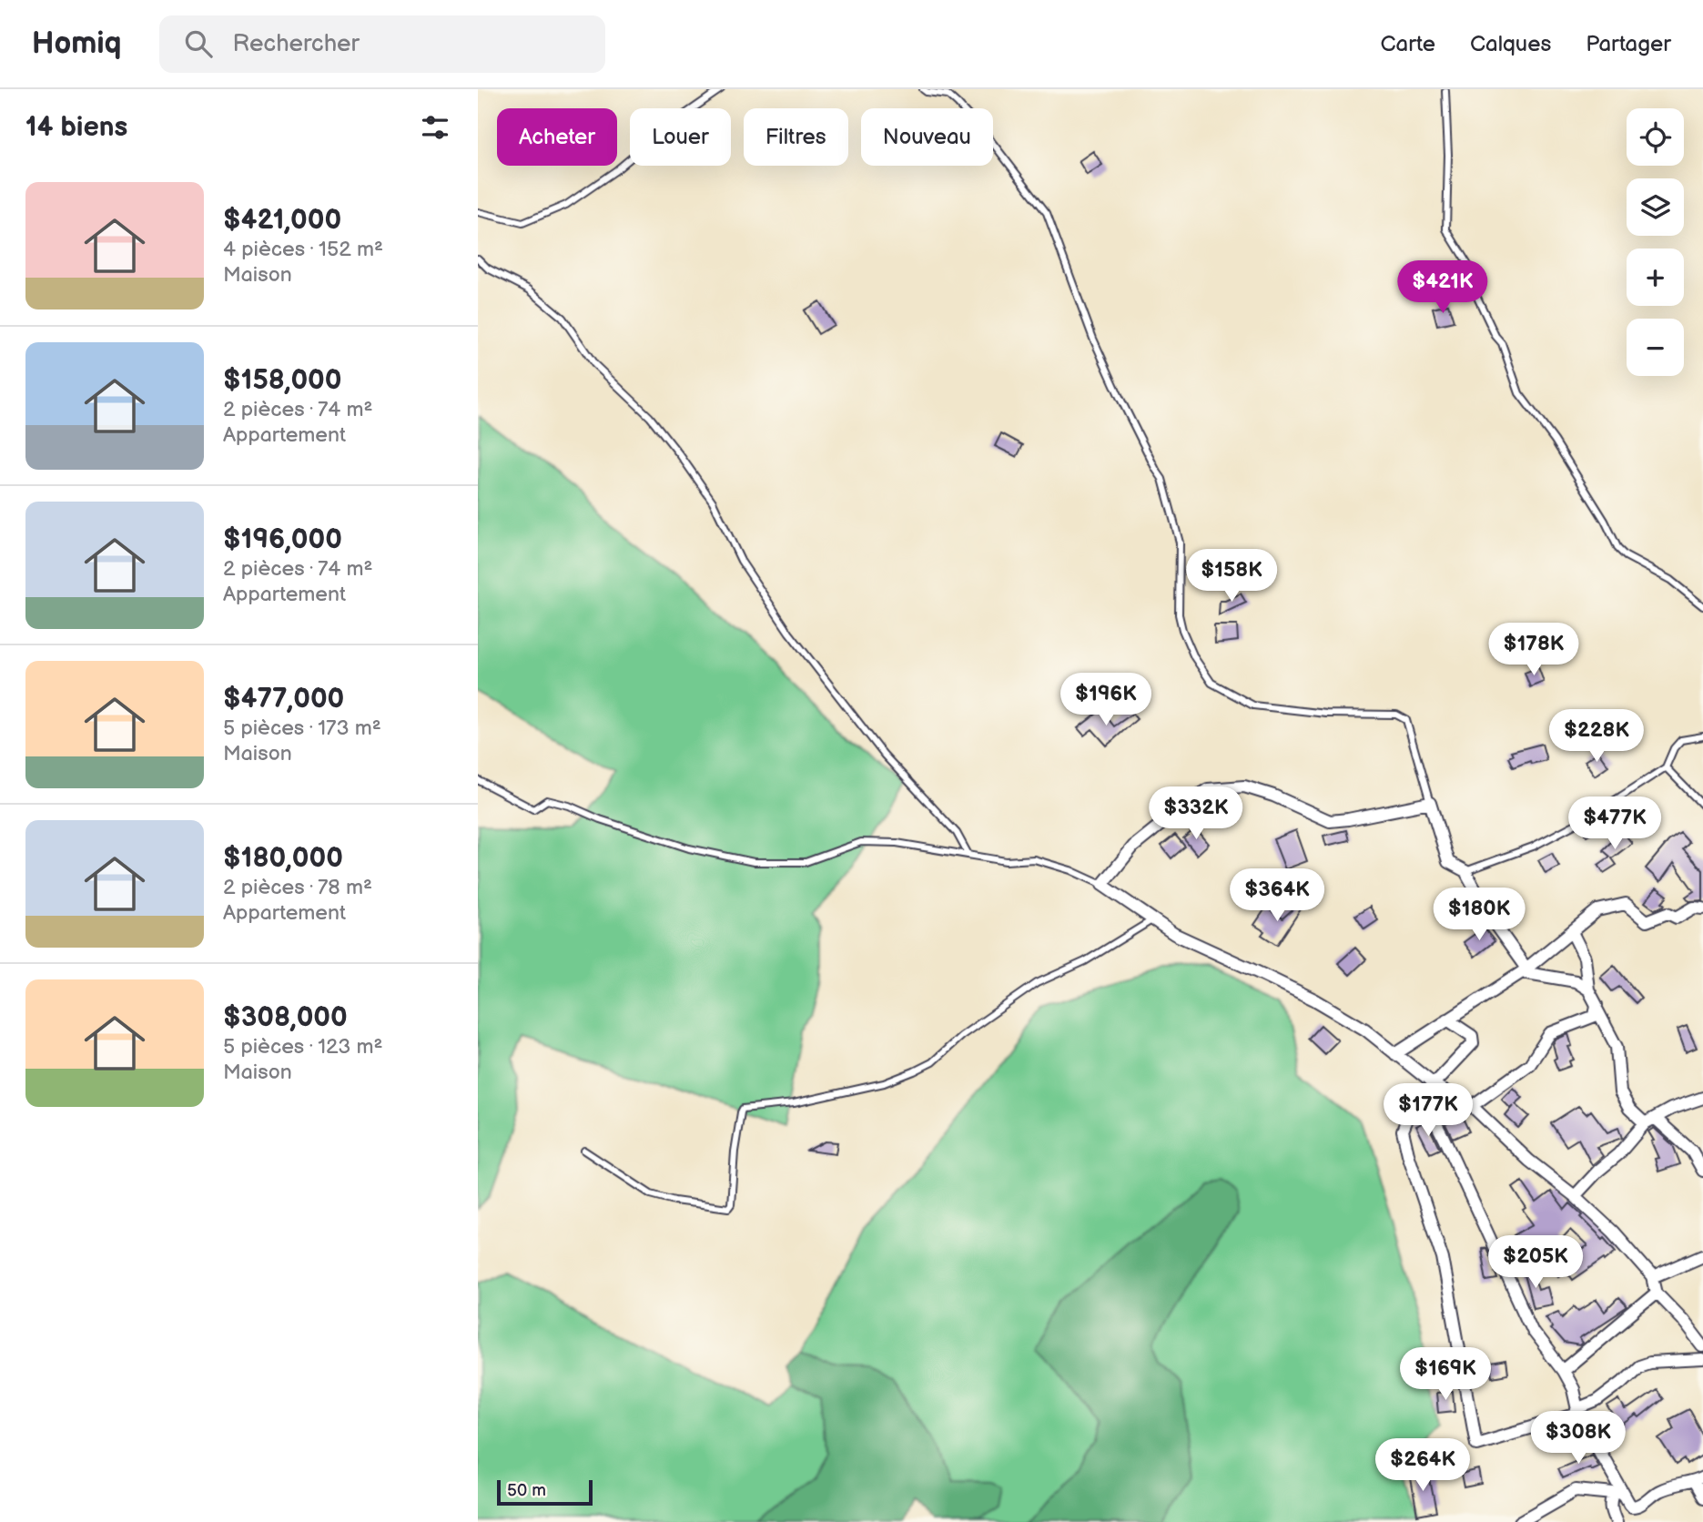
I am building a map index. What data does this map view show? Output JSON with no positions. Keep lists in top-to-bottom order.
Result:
{
  "scale_bar": "50 m",
  "page": {
    "header": "Homiq",
    "search": "Rechercher",
    "nav": ["Carte", "Calques", "Partager"],
    "heading": "14 biens",
    "map_buttons": ["+", "−"],
    "chip": [
      "Acheter",
      "Louer",
      "Filtres",
      "Nouveau"
    ],
    "list": [
      {
        "name": "$421,000",
        "note": "4 pièces · 152 m² · Maison"
      },
      {
        "name": "$158,000",
        "note": "2 pièces · 74 m² · Appartement"
      },
      {
        "name": "$196,000",
        "note": "2 pièces · 74 m² · Appartement"
      },
      {
        "name": "$477,000",
        "note": "5 pièces · 173 m² · Maison"
      },
      {
        "name": "$180,000",
        "note": "2 pièces · 78 m² · Appartement"
      },
      {
        "name": "$308,000",
        "note": "5 pièces · 123 m² · Maison"
      }
    ],
    "price": [
      "$421K",
      "$158K",
      "$178K",
      "$196K",
      "$228K",
      "$332K",
      "$477K",
      "$364K",
      "$180K",
      "$177K",
      "$205K",
      "$169K",
      "$308K",
      "$264K"
    ],
    "scale": "50 m"
  }
}
